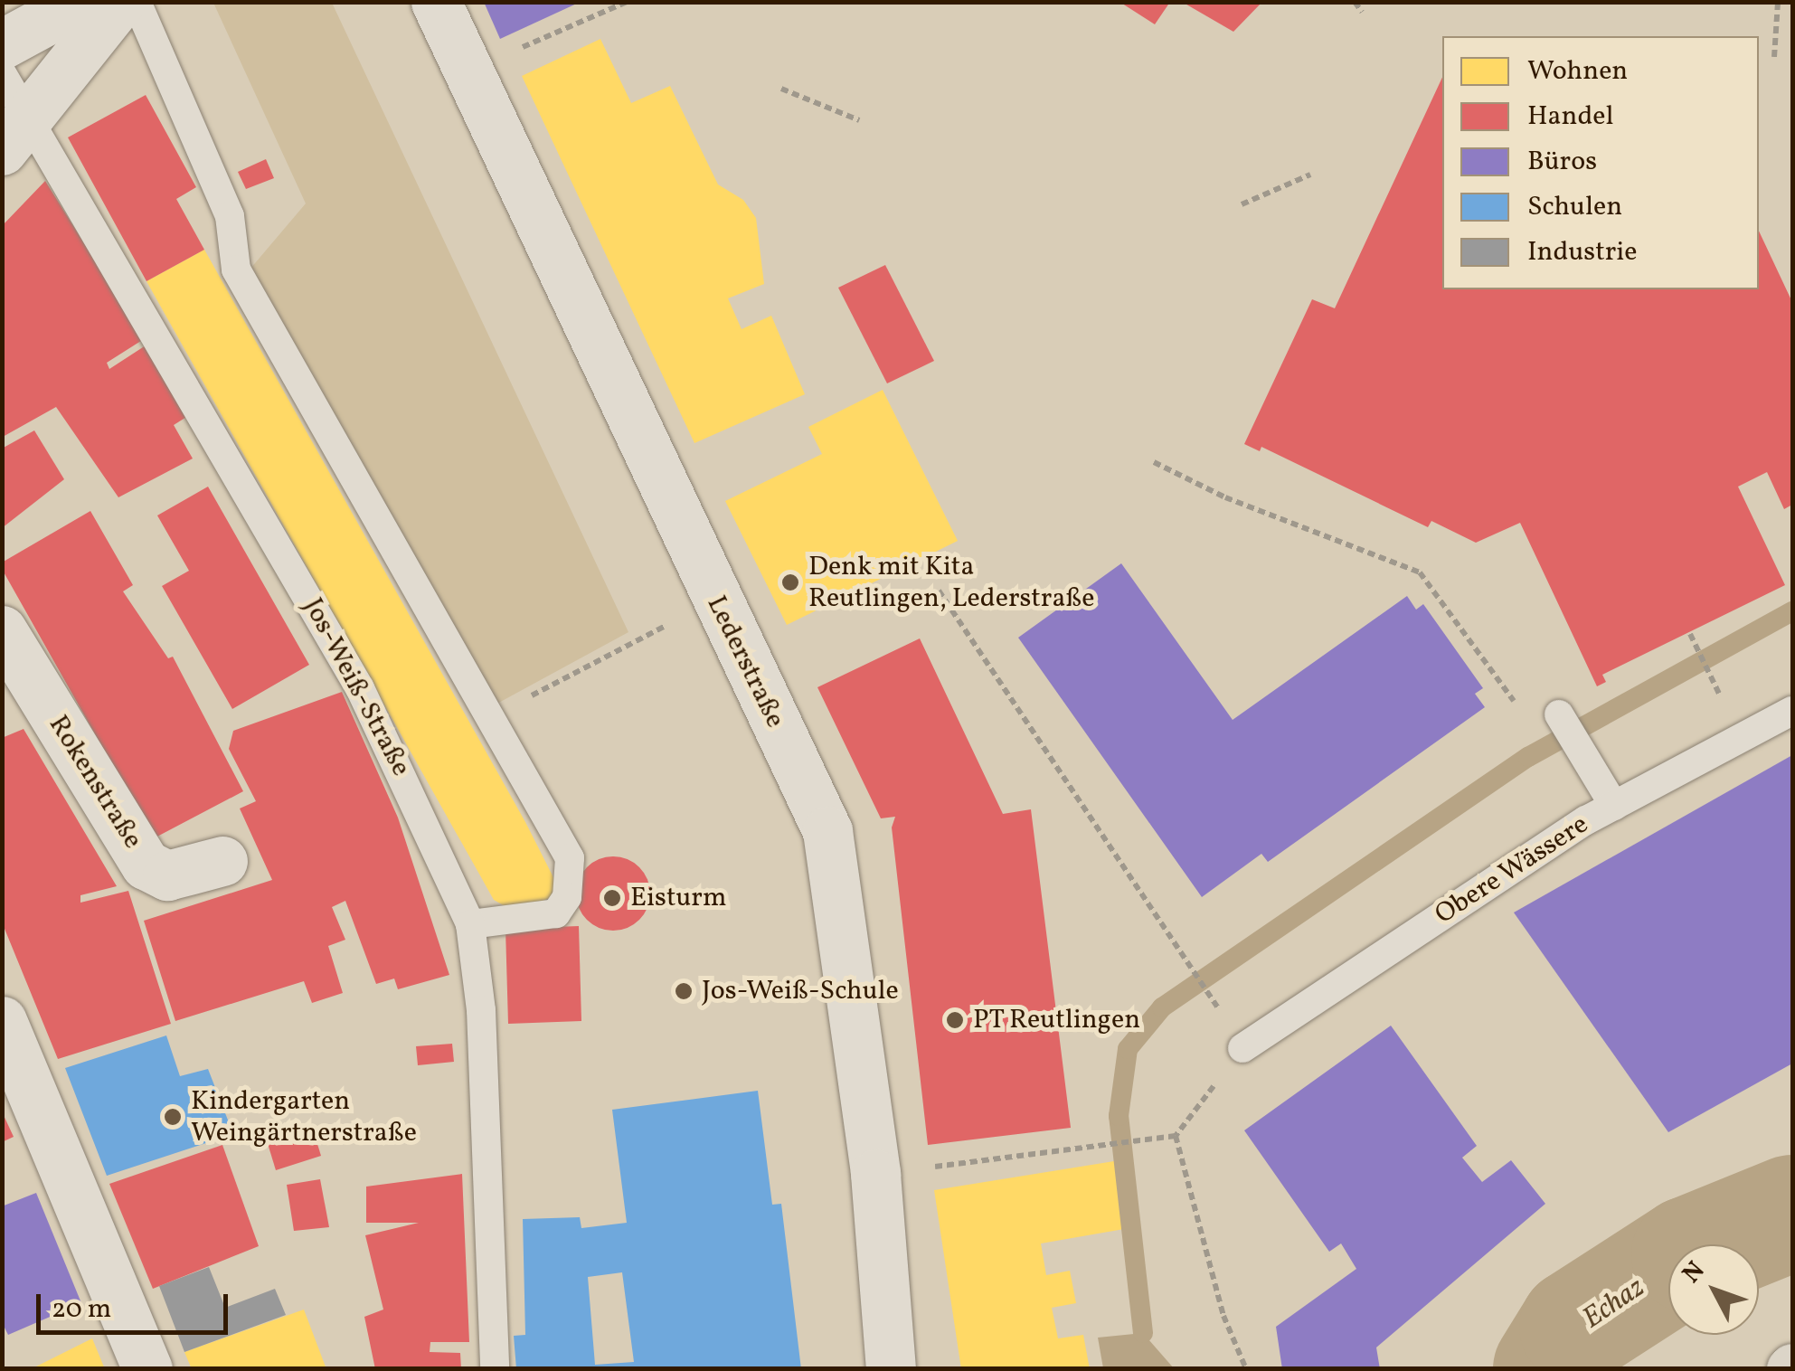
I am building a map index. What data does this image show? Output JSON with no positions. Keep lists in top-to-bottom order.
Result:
{
  "streets": {
    "street": ["Lederstraße", "Rokenstraße"],
    "lane": ["Jos-Weiß-Straße", "Obere Wässere"]
  },
  "water": ["Echaz"],
  "places": [
    "Denk mit Kita Reutlingen, Lederstraße",
    "Eisturm",
    "Jos-Weiß-Schule",
    "PT Reutlingen",
    "Kindergarten Weingärtnerstraße"
  ],
  "legend": [
    "Wohnen",
    "Handel",
    "Büros",
    "Schulen",
    "Industrie"
  ],
  "scale_bar": "20 m",
  "north": "top left"
}
